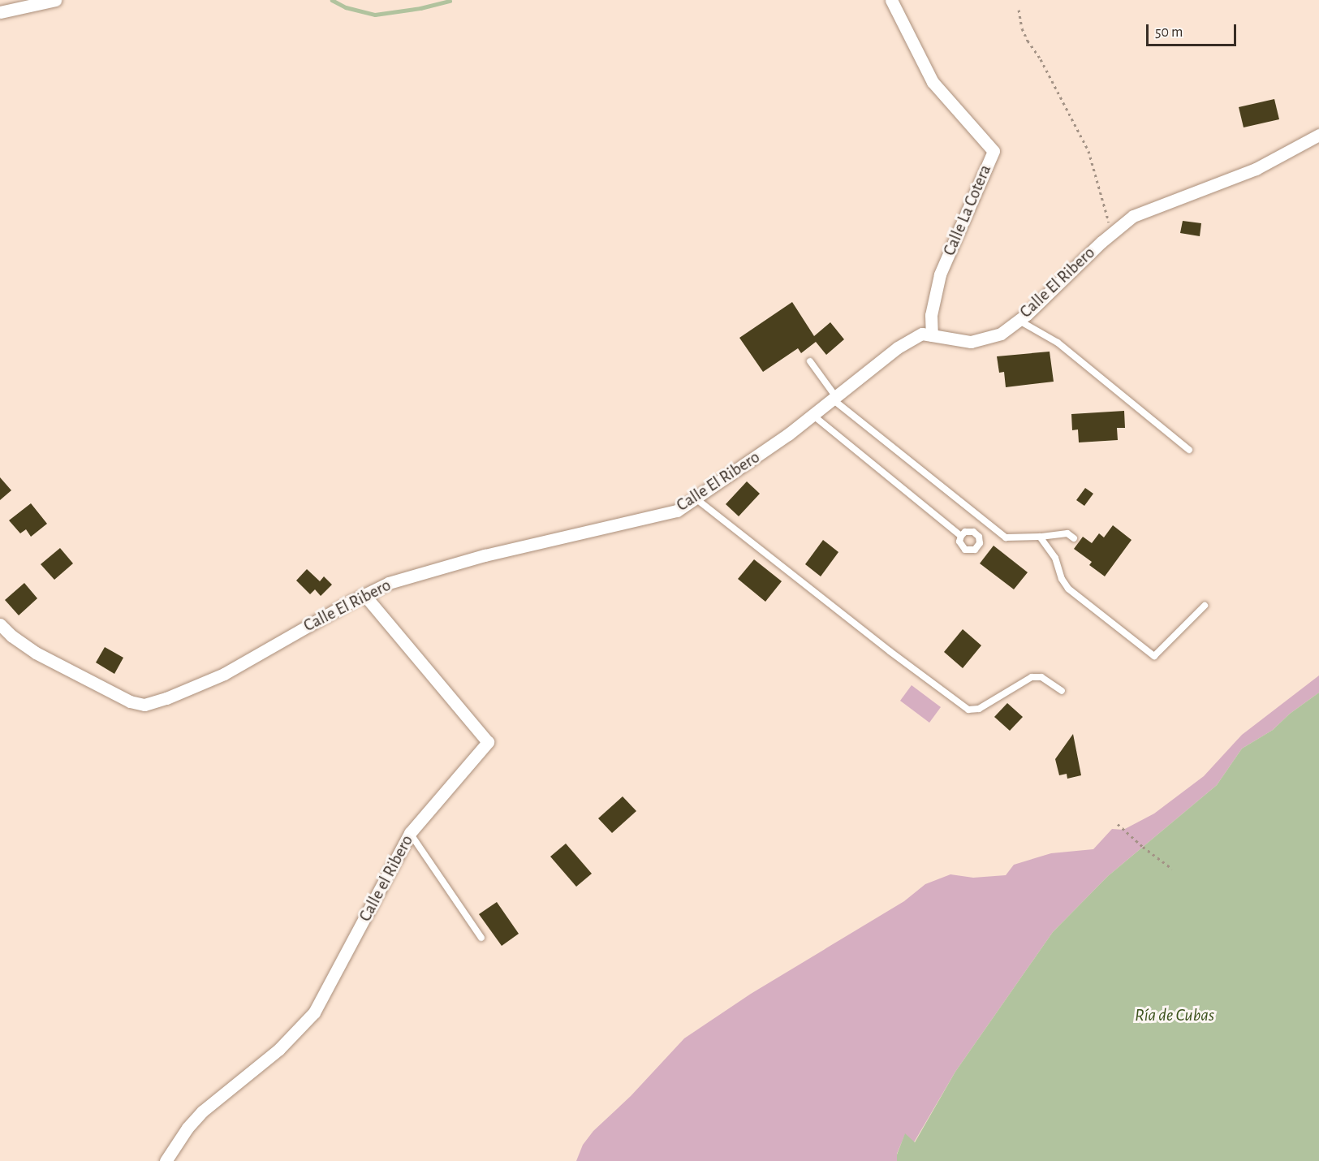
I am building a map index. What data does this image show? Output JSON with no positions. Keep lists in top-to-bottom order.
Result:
{
  "streets": {
    "street": ["Calle La Cotera", "Calle El Ribero", "Calle el Ribero"]
  },
  "crossings": [
    ["Calle La Cotera", "Calle El Ribero"],
    ["Calle El Ribero", "Calle el Ribero"]
  ],
  "water": ["Ría de Cubas"],
  "scale_bar": "50 m"
}
